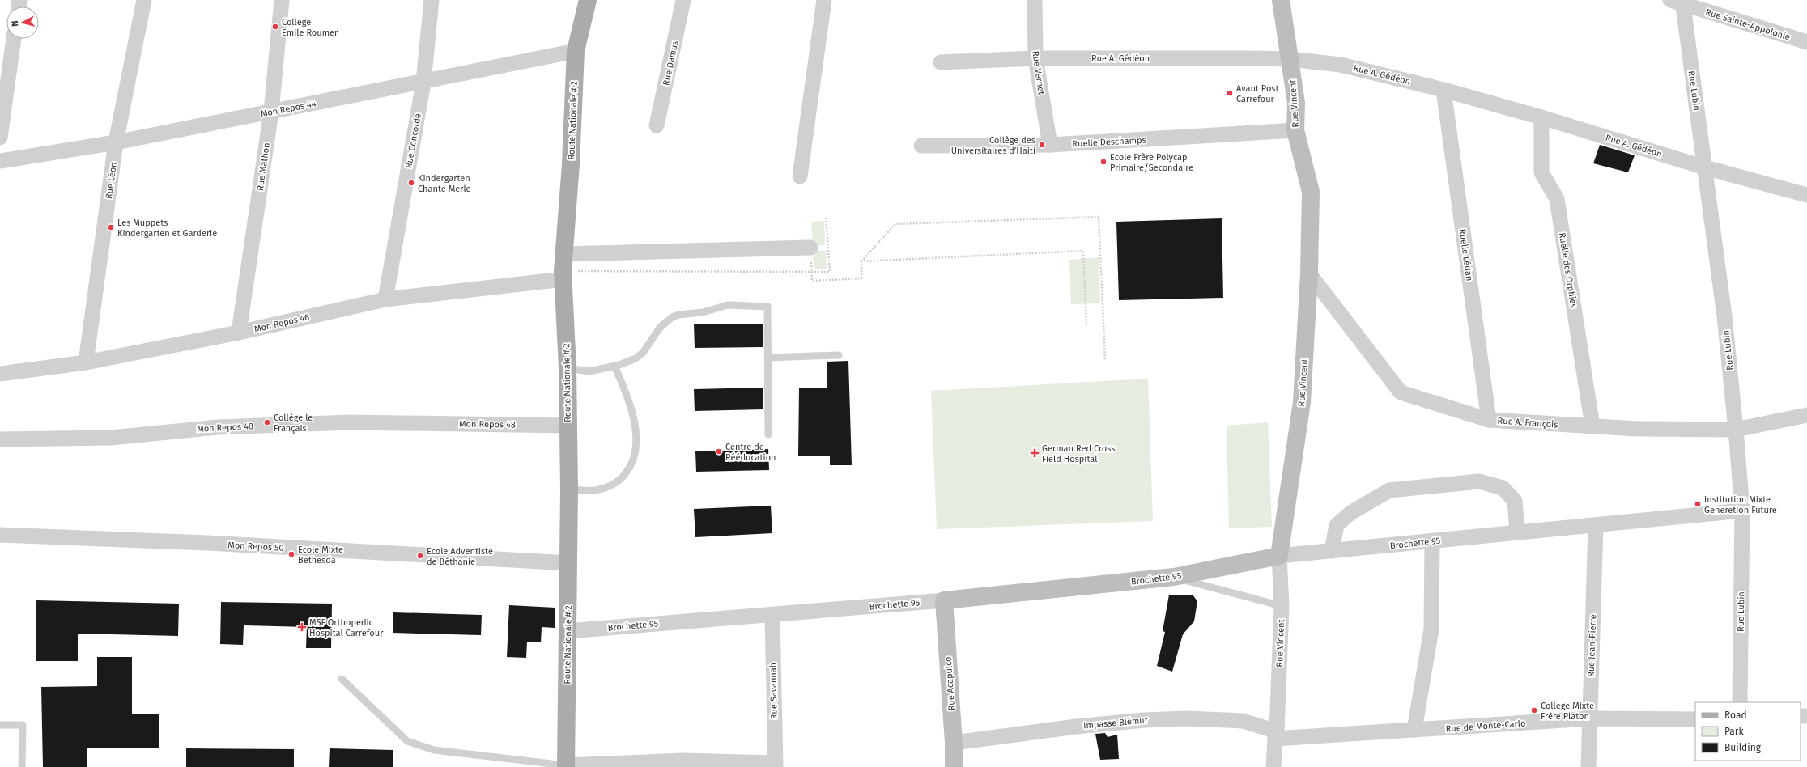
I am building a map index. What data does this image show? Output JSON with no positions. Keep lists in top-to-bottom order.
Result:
{
  "streets": {
    "main road": ["Route Nationale # 2"],
    "street": [
      "Rue Sainte-Appolonie",
      "Rue A. Gédéon",
      "Rue Damus",
      "Rue Vernet",
      "Rue Lubin",
      "Rue Vincent",
      "Mon Repos 44",
      "Rue Concorde",
      "Ruelle Deschamps",
      "Rue Mathon",
      "Rue Léon",
      "Ruelle Lédan",
      "Ruelle des Orphies",
      "Mon Repos 46",
      "Rue A. François",
      "Mon Repos 48",
      "Brochette 95",
      "Mon Repos 50",
      "Rue Jean-Pierre",
      "Rue Acapulco",
      "Rue Savannah",
      "Impasse Blémur",
      "Rue de Monte-Carlo"
    ]
  },
  "crossings": [
    ["Rue Sainte-Appolonie", "Rue Lubin"],
    ["Rue A. Gédéon", "Rue Vernet"],
    ["Rue A. Gédéon", "Rue Lubin"],
    ["Rue A. Gédéon", "Rue Vincent"],
    ["Rue A. Gédéon", "Ruelle Lédan"],
    ["Rue A. Gédéon", "Ruelle des Orphies"],
    ["Rue Vernet", "Ruelle Deschamps"],
    ["Rue Lubin", "Rue A. François"],
    ["Rue Lubin", "Brochette 95"],
    ["Rue Vincent", "Ruelle Deschamps"],
    ["Rue Vincent", "Rue A. François"],
    ["Rue Vincent", "Brochette 95"],
    ["Rue Vincent", "Impasse Blémur"],
    ["Rue Vincent", "Rue de Monte-Carlo"],
    ["Mon Repos 44", "Route Nationale # 2"],
    ["Mon Repos 44", "Rue Concorde"],
    ["Mon Repos 44", "Rue Mathon"],
    ["Mon Repos 44", "Rue Léon"],
    ["Route Nationale # 2", "Mon Repos 46"],
    ["Route Nationale # 2", "Mon Repos 48"],
    ["Route Nationale # 2", "Brochette 95"],
    ["Route Nationale # 2", "Mon Repos 50"],
    ["Rue Concorde", "Mon Repos 46"],
    ["Rue Mathon", "Mon Repos 46"],
    ["Rue Léon", "Mon Repos 46"],
    ["Ruelle Lédan", "Rue A. François"],
    ["Ruelle des Orphies", "Rue A. François"],
    ["Brochette 95", "Rue Jean-Pierre"],
    ["Brochette 95", "Rue Acapulco"],
    ["Brochette 95", "Rue Savannah"],
    ["Rue Jean-Pierre", "Rue de Monte-Carlo"],
    ["Rue Acapulco", "Impasse Blémur"],
    ["Impasse Blémur", "Rue de Monte-Carlo"]
  ],
  "places": {
    "other": [
      "College Emile Roumer",
      "Avant Post Carrefour",
      "Collège des Universitaires d’Haiti",
      "Ecole Frère Polycap Primaire/Secondaire",
      "Kindergarten Chante Merle",
      "Les Muppets Kindergarten et Garderie",
      "Collège le Français",
      "Centre de Rééducation",
      "Institution Mixte Generetion Future",
      "Ecole Mixte Bethesda",
      "Ecole Adventiste de Béthanie",
      "College Mixte Frère Platon"
    ],
    "health": ["German Red Cross Field Hospital", "MSF Orthopedic Hospital Carrefour"]
  },
  "legend": ["Road", "Park", "Building"],
  "north": "left"
}
